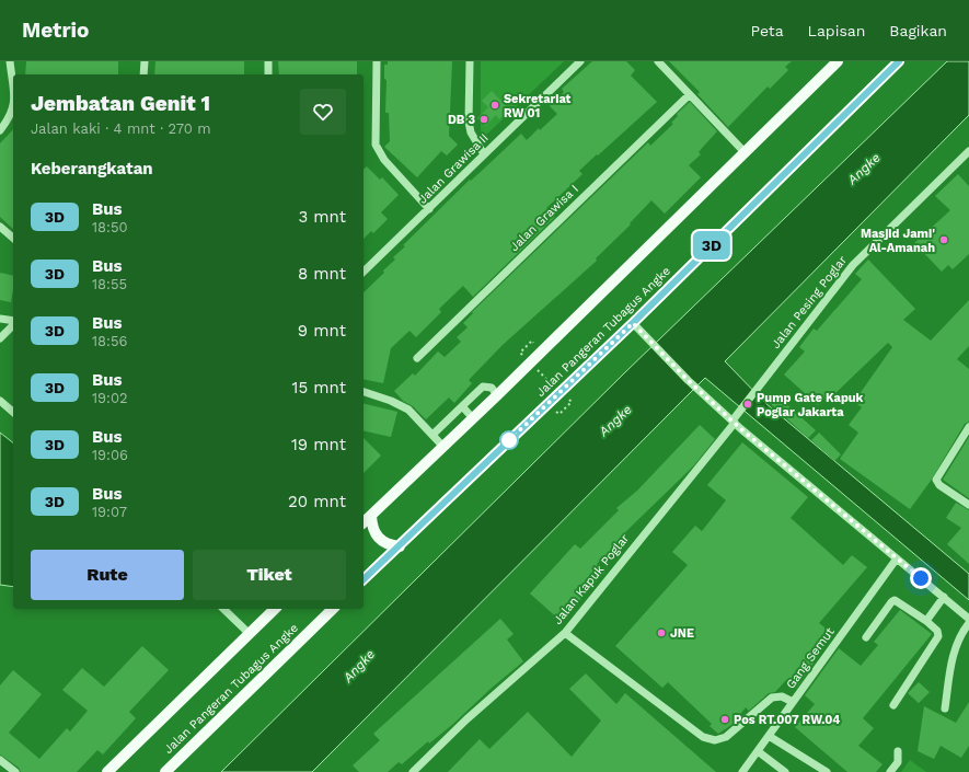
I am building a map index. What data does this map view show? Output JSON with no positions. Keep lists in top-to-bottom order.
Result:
{
  "streets": {
    "main road": ["Jalan Pangeran Tubagus Angke"],
    "street": [
      "Jalan Grawisa II",
      "Jalan Grawisa I",
      "Jalan Pesing Poglar",
      "Jalan Kapuk Poglar",
      "Gang Semut"
    ]
  },
  "crossings": [
    ["Jalan Pesing Poglar", "Jalan Kapuk Poglar"]
  ],
  "water": ["Angke"],
  "places": [
    "Sekretariat RW 01",
    "DB 3",
    "Masjid Jami' Al-Amanah",
    "Pump Gate Kapuk Poglar Jakarta",
    "JNE",
    "Pos RT.007 RW.04"
  ],
  "lines": ["bus line 3D"],
  "page": {
    "header": "Metrio",
    "nav": ["Peta", "Lapisan", "Bagikan"],
    "on_map": "3D",
    "heading": [
      ["Jembatan Genit 1", "Jalan kaki · 4 mnt · 270 m"],
      "Keberangkatan"
    ],
    "list": [
      {
        "mark": "3D",
        "name": "Bus",
        "note": "18:50",
        "value": "3 mnt"
      },
      {
        "mark": "3D",
        "name": "Bus",
        "note": "18:55",
        "value": "8 mnt"
      },
      {
        "mark": "3D",
        "name": "Bus",
        "note": "18:56",
        "value": "9 mnt"
      },
      {
        "mark": "3D",
        "name": "Bus",
        "note": "19:02",
        "value": "15 mnt"
      },
      {
        "mark": "3D",
        "name": "Bus",
        "note": "19:06",
        "value": "19 mnt"
      },
      {
        "mark": "3D",
        "name": "Bus",
        "note": "19:07",
        "value": "20 mnt"
      }
    ],
    "buttons": ["Rute", "Tiket"]
  }
}
